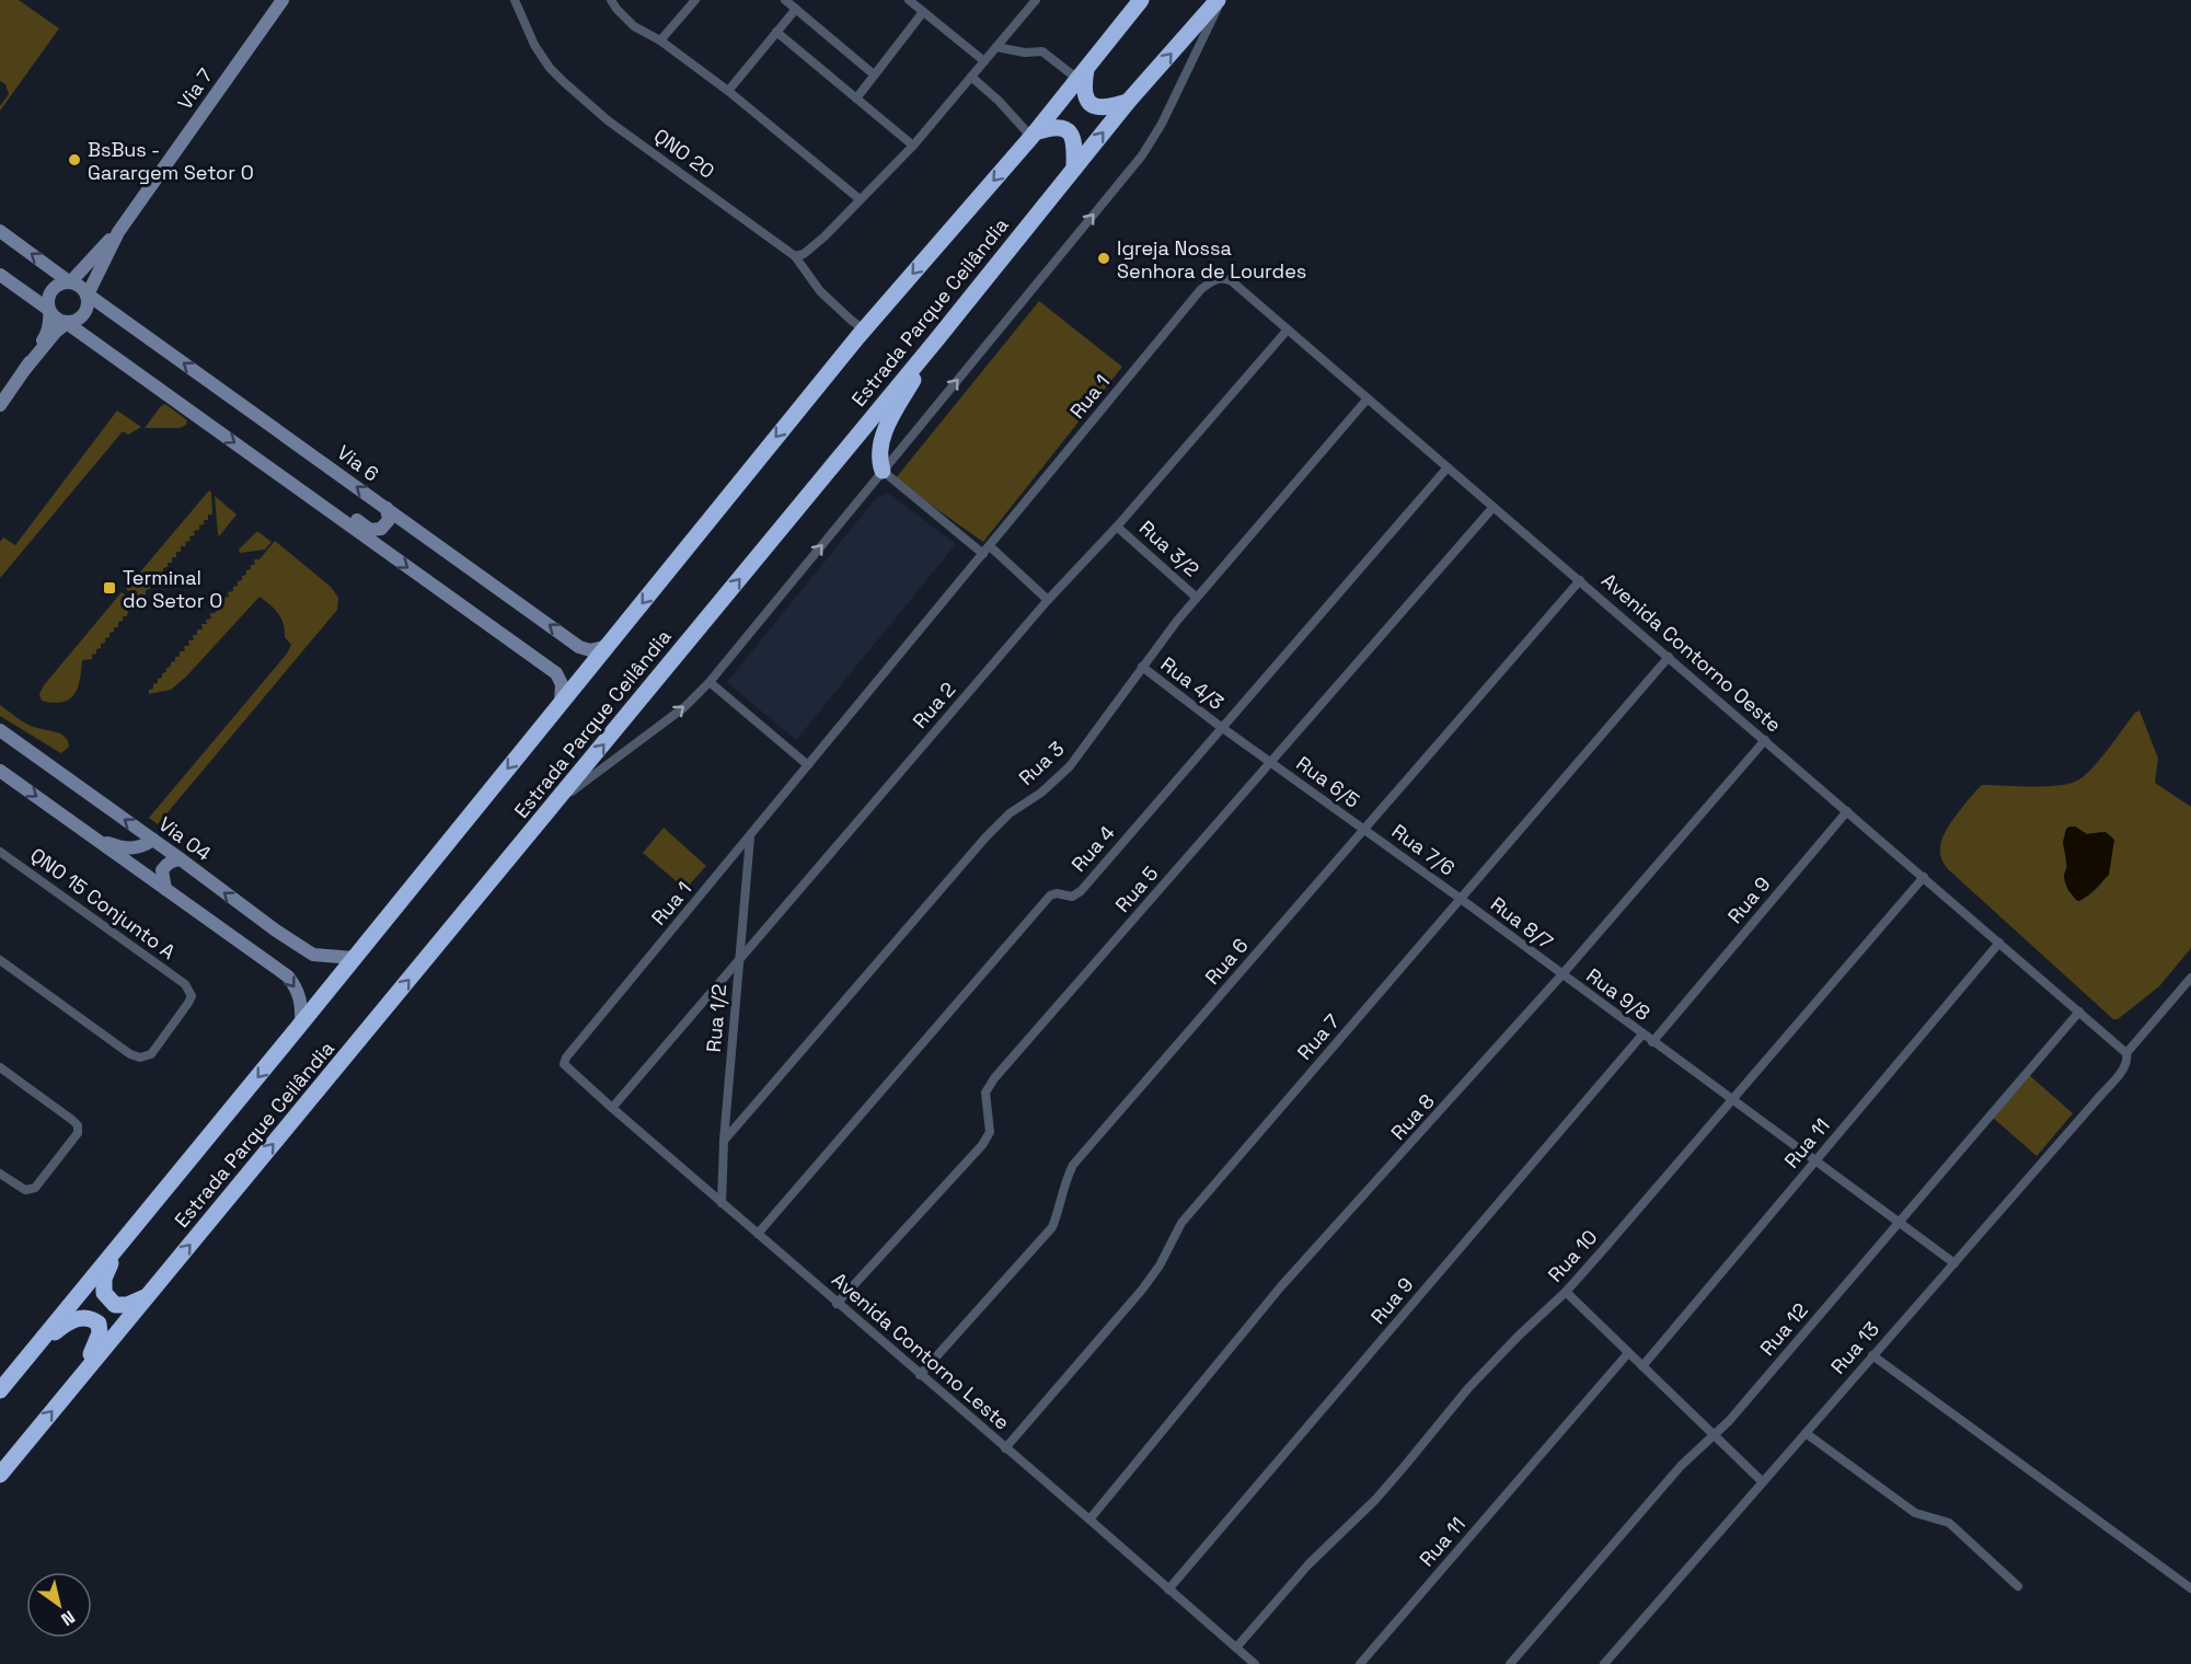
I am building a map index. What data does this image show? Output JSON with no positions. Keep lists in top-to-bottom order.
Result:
{
  "streets": {
    "highway": ["Estrada Parque Ceilândia"],
    "main road": ["Via 7", "Via 6", "Via O4"],
    "street": [
      "QNO 20",
      "Rua 1",
      "Rua 3/2",
      "Avenida Contorno Oeste",
      "Rua 4/3",
      "Rua 2",
      "Rua 3",
      "Rua 6/5",
      "Rua 4",
      "Rua 7/6",
      "Rua 5",
      "Rua 9",
      "QNO 15 Conjunto A",
      "Rua 8/7",
      "Rua 6",
      "Rua 9/8",
      "Rua 1/2",
      "Rua 7",
      "Rua 8",
      "Rua 11",
      "Rua 10",
      "Rua 12",
      "Rua 13",
      "Avenida Contorno Leste"
    ]
  },
  "crossings": [
    ["Via 7", "Via 6"],
    ["QNO 20", "Estrada Parque Ceilândia"],
    ["Estrada Parque Ceilândia", "Via 6"],
    ["Estrada Parque Ceilândia", "Via O4"],
    ["Rua 1", "Avenida Contorno Oeste"],
    ["Rua 1", "Rua 1/2"],
    ["Rua 1", "Avenida Contorno Leste"],
    ["Rua 3/2", "Rua 2"],
    ["Rua 3/2", "Rua 3"],
    ["Avenida Contorno Oeste", "Rua 2"],
    ["Avenida Contorno Oeste", "Rua 3"],
    ["Avenida Contorno Oeste", "Rua 4"],
    ["Avenida Contorno Oeste", "Rua 5"],
    ["Avenida Contorno Oeste", "Rua 9"],
    ["Avenida Contorno Oeste", "Rua 6"],
    ["Avenida Contorno Oeste", "Rua 7"],
    ["Avenida Contorno Oeste", "Rua 8"],
    ["Avenida Contorno Oeste", "Rua 11"],
    ["Avenida Contorno Oeste", "Rua 10"],
    ["Avenida Contorno Oeste", "Rua 12"],
    ["Avenida Contorno Oeste", "Rua 13"],
    ["Rua 4/3", "Rua 3"],
    ["Rua 4/3", "Rua 6/5"],
    ["Rua 4/3", "Rua 4"],
    ["Rua 4/3", "Rua 5"],
    ["Rua 2", "Rua 1/2"],
    ["Rua 2", "Avenida Contorno Leste"],
    ["Rua 3", "Rua 1/2"],
    ["Rua 6/5", "Rua 7/6"],
    ["Rua 6/5", "Rua 5"],
    ["Rua 6/5", "Rua 6"],
    ["Rua 4", "Avenida Contorno Leste"],
    ["Rua 7/6", "Rua 8/7"],
    ["Rua 7/6", "Rua 6"],
    ["Rua 7/6", "Rua 7"],
    ["Rua 5", "Avenida Contorno Leste"],
    ["Rua 9", "Rua 9/8"],
    ["Rua 9", "Avenida Contorno Leste"],
    ["Rua 8/7", "Rua 9/8"],
    ["Rua 8/7", "Rua 7"],
    ["Rua 8/7", "Rua 8"],
    ["Rua 6", "Avenida Contorno Leste"],
    ["Rua 9/8", "Rua 8"],
    ["Rua 9/8", "Rua 11"],
    ["Rua 9/8", "Rua 10"],
    ["Rua 9/8", "Rua 12"],
    ["Rua 9/8", "Rua 13"],
    ["Rua 1/2", "Avenida Contorno Leste"],
    ["Rua 7", "Avenida Contorno Leste"],
    ["Rua 8", "Avenida Contorno Leste"],
    ["Rua 10", "Avenida Contorno Leste"]
  ],
  "places": {
    "other": ["BsBus - Garargem Setor O", "Igreja Nossa Senhora de Lourdes"],
    "transit": ["Terminal do Setor O"]
  },
  "north": "bottom right"
}
